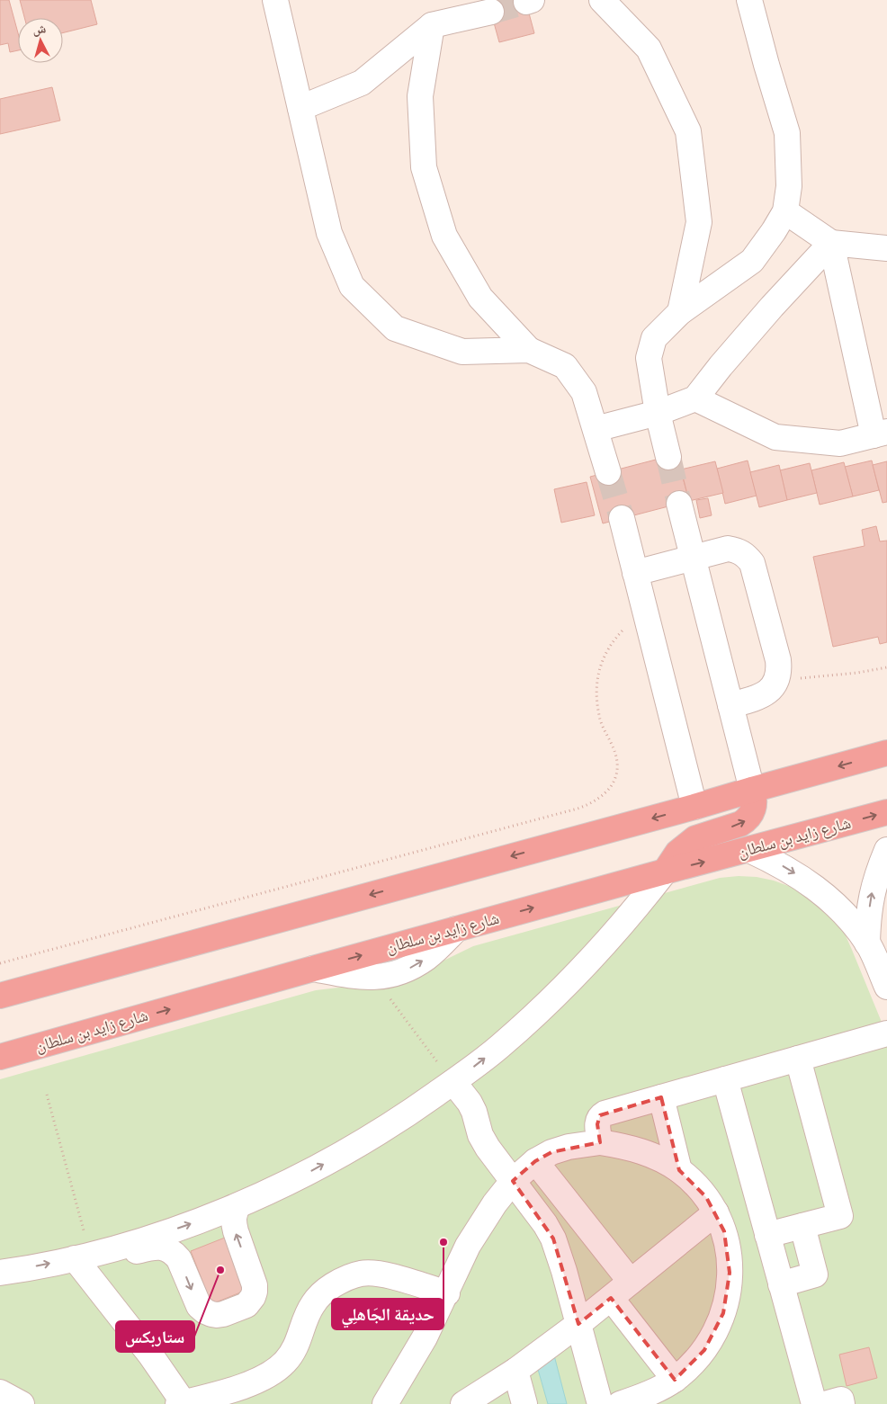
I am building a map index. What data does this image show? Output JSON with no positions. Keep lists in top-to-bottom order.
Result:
{
  "streets": {
    "highway": ["شارع زايد بن سلطان"]
  },
  "places": ["حديقة الجَاهلِي", "ستاربكس"],
  "north": "top"
}
